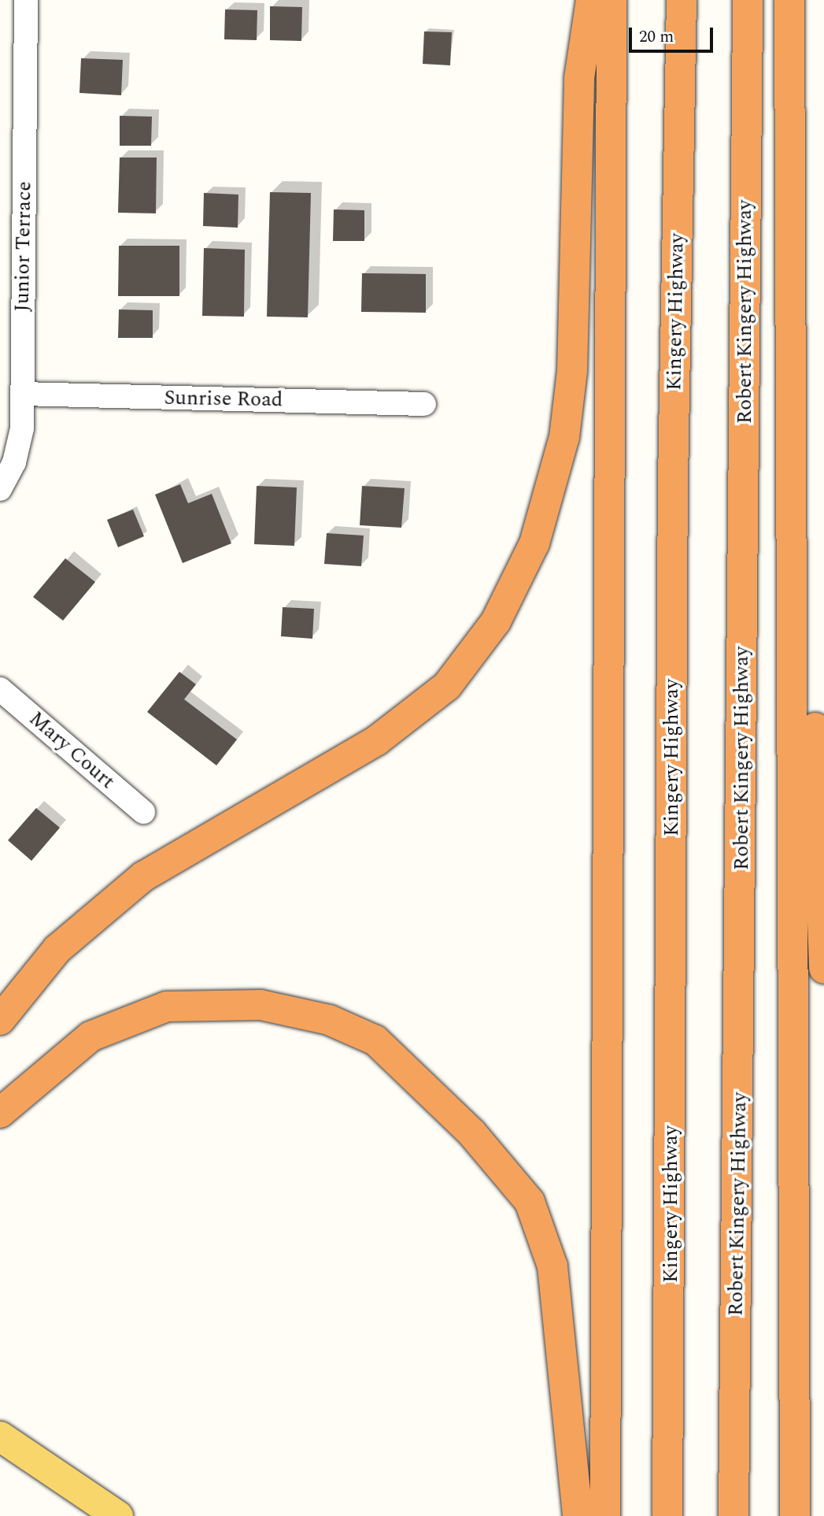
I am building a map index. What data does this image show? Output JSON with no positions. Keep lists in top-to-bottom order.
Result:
{
  "streets": {
    "highway": ["Kingery Highway", "Robert Kingery Highway"],
    "street": ["Junior Terrace", "Sunrise Road", "Mary Court"]
  },
  "crossings": [
    ["Junior Terrace", "Sunrise Road"]
  ],
  "scale_bar": "20 m"
}
